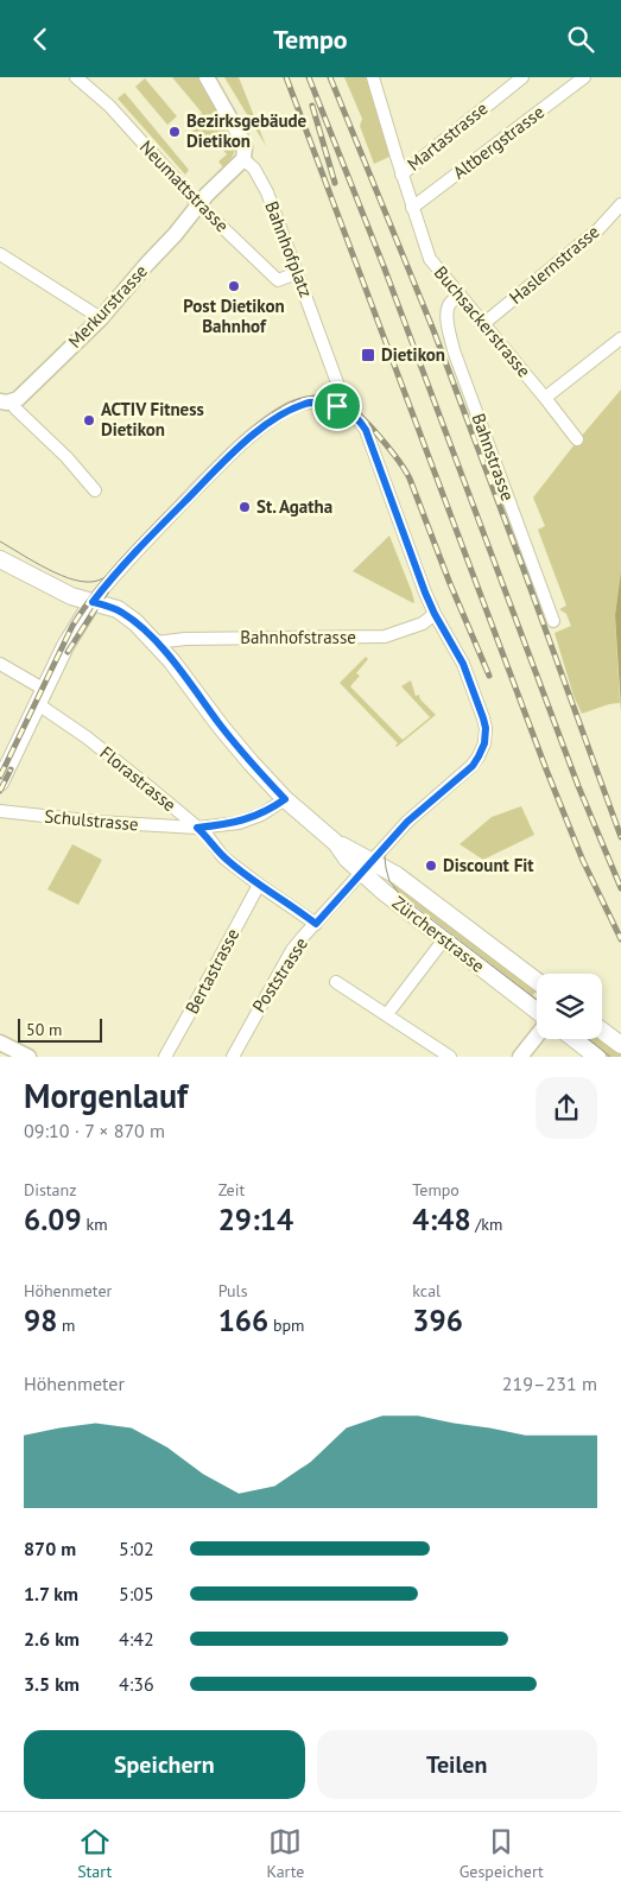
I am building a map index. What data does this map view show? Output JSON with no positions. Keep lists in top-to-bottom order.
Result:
{
  "streets": {
    "main road": ["Zürcherstrasse"],
    "street": [
      "Martastrasse",
      "Altbergstrasse",
      "Neumattstrasse",
      "Bahnhofplatz",
      "Haslernstrasse",
      "Merkurstrasse",
      "Buchsackerstrasse",
      "Bahnstrasse",
      "Bahnhofstrasse",
      "Florastrasse",
      "Schulstrasse",
      "Bertastrasse",
      "Poststrasse"
    ]
  },
  "crossings": [
    ["Martastrasse", "Buchsackerstrasse"],
    ["Altbergstrasse", "Buchsackerstrasse"],
    ["Neumattstrasse", "Bahnhofplatz"],
    ["Neumattstrasse", "Merkurstrasse"],
    ["Haslernstrasse", "Buchsackerstrasse"],
    ["Buchsackerstrasse", "Bahnstrasse"],
    ["Bahnhofstrasse", "Zürcherstrasse"],
    ["Bahnhofstrasse", "Poststrasse"],
    ["Florastrasse", "Schulstrasse"],
    ["Florastrasse", "Bertastrasse"],
    ["Florastrasse", "Poststrasse"],
    ["Schulstrasse", "Zürcherstrasse"],
    ["Zürcherstrasse", "Poststrasse"]
  ],
  "places": {
    "other": [
      "Bezirksgebäude Dietikon",
      "Post Dietikon Bahnhof",
      "ACTIV Fitness Dietikon",
      "St. Agatha",
      "Discount Fit"
    ],
    "transit": ["Dietikon"]
  },
  "scale_bar": "50 m",
  "page": {
    "header": "Tempo",
    "scale": "50 m",
    "heading": ["Morgenlauf", "09:10 · 7 × 870 m"],
    "stats": [
      ["Distanz", "6.09 km"],
      ["Zeit", "29:14"],
      ["Tempo", "4:48 /km"],
      ["Höhenmeter", "98 m"],
      ["Puls", "166 bpm"],
      ["kcal", "396"]
    ],
    "chart": ["Höhenmeter", "219–231 m"],
    "list": [
      {
        "name": "870 m",
        "note": "5:02"
      },
      {
        "name": "1.7 km",
        "note": "5:05"
      },
      {
        "name": "2.6 km",
        "note": "4:42"
      },
      {
        "name": "3.5 km",
        "note": "4:36"
      }
    ],
    "buttons": ["Speichern", "Teilen"],
    "tabs": ["Start", "Karte", "Gespeichert"]
  }
}
